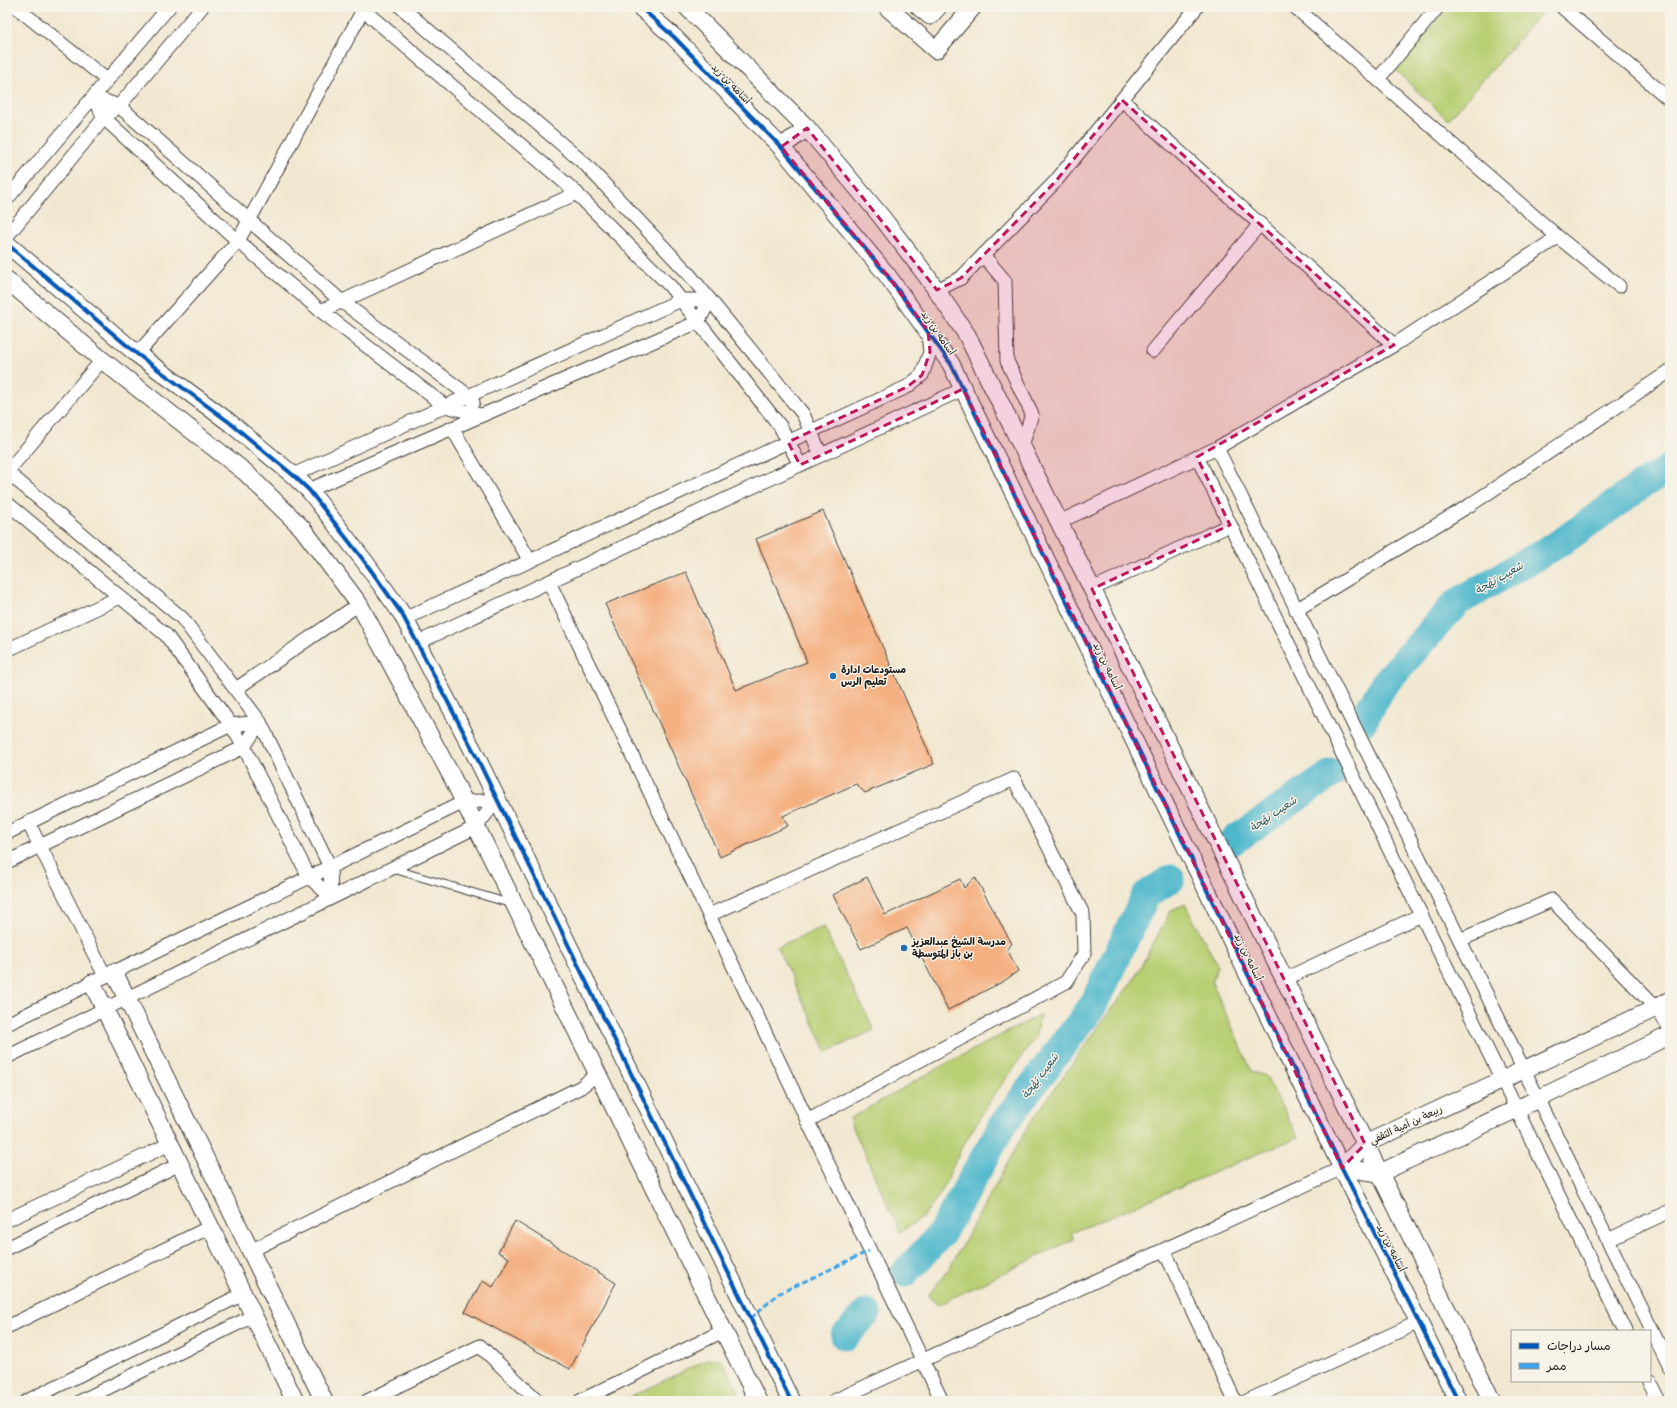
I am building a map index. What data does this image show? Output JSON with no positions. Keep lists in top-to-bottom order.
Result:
{
  "streets": {
    "street": ["أسامه بن زيد", "ربيعة بن أمية الثقفي"]
  },
  "crossings": [
    ["أسامه بن زيد", "ربيعة بن أمية الثقفي"]
  ],
  "water": ["شعيب بَهْجة"],
  "places": ["مستودعات ادارة تعليم الرس", "مدرسة الشيخ عبدالعزيز بن باز المتوسطة"],
  "legend": ["مسار دراجات", "ممر"]
}
